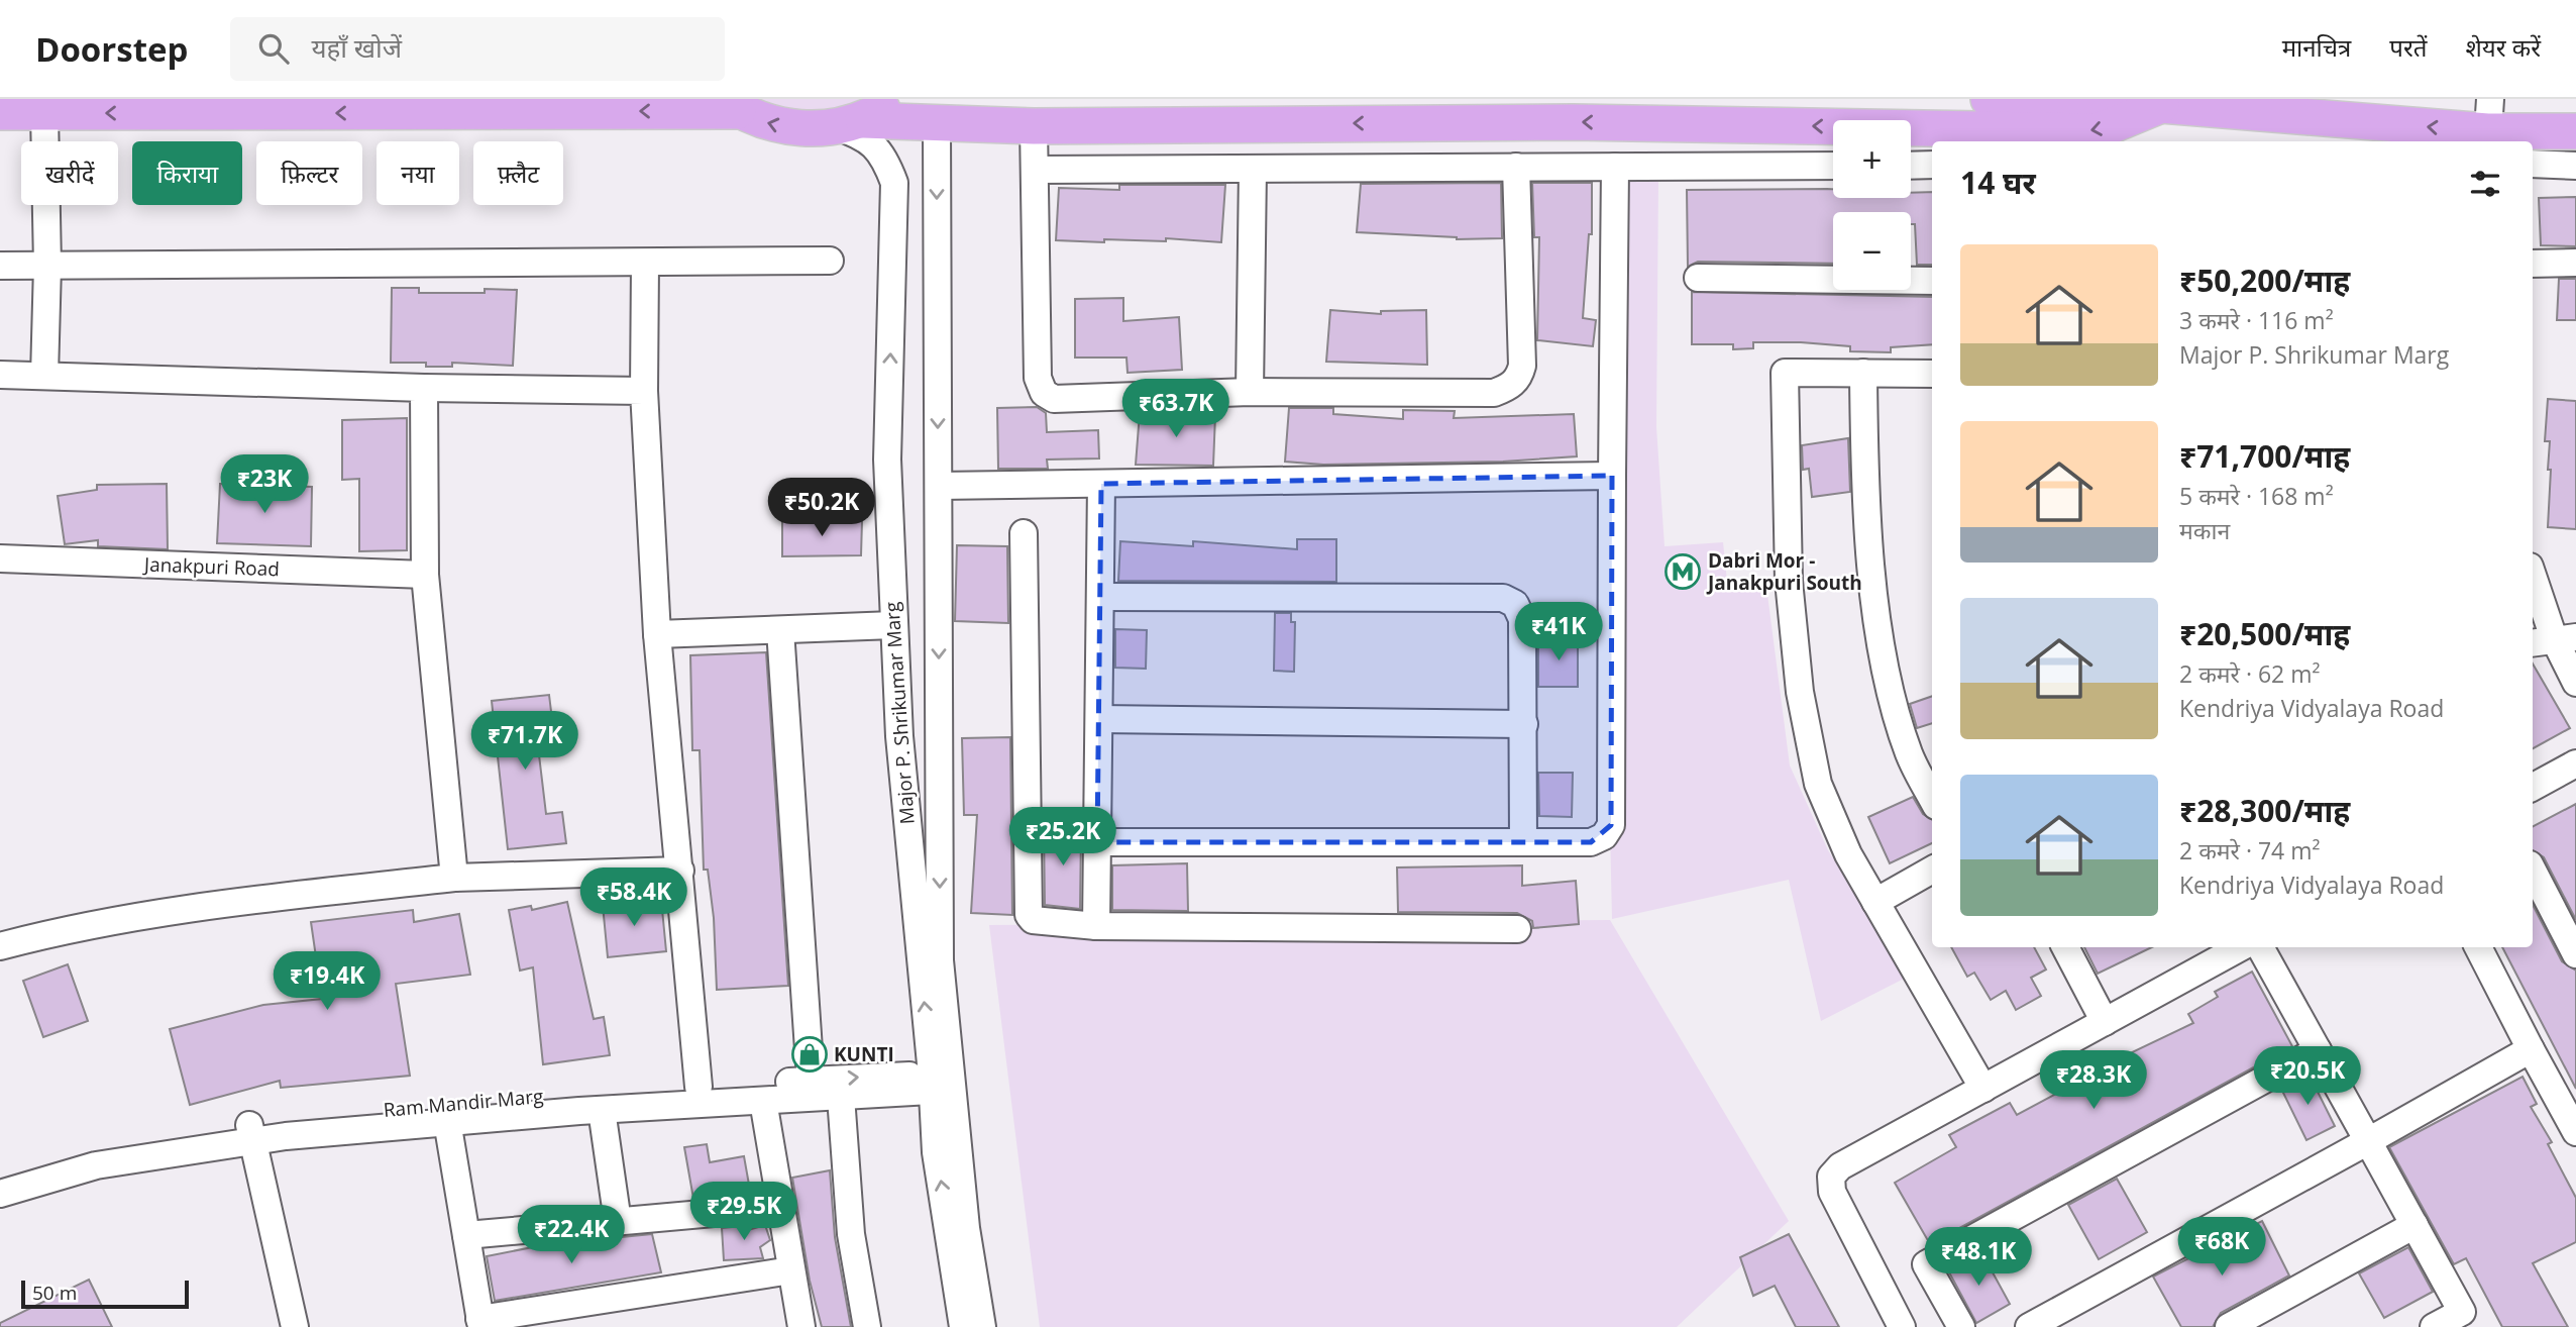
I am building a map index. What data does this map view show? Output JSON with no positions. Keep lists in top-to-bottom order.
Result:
{
  "streets": {
    "street": ["Janakpuri Road", "Major P. Shrikumar Marg", "Ram Mandir Marg"]
  },
  "crossings": [
    ["Major P. Shrikumar Marg", "Ram Mandir Marg"]
  ],
  "places": {
    "metro station": ["Dabri Mor - Janakpuri South"],
    "shop": ["KUNTI"]
  },
  "scale_bar": "50 m",
  "page": {
    "header": "Doorstep",
    "search": "यहाँ खोजें",
    "nav": ["मानचित्र", "परतें", "शेयर करें"],
    "map_buttons": ["+", "−"],
    "chip": [
      "खरीदें",
      "किराया",
      "फ़िल्टर",
      "नया",
      "फ़्लैट"
    ],
    "heading": "14 घर",
    "list": [
      {
        "name": "₹50,200/माह",
        "note": "3 कमरे · 116 m² · Major P. Shrikumar Marg"
      },
      {
        "name": "₹71,700/माह",
        "note": "5 कमरे · 168 m² · मकान"
      },
      {
        "name": "₹20,500/माह",
        "note": "2 कमरे · 62 m² · Kendriya Vidyalaya Road"
      },
      {
        "name": "₹28,300/माह",
        "note": "2 कमरे · 74 m² · Kendriya Vidyalaya Road"
      }
    ],
    "price": [
      "₹63.7K",
      "₹23K",
      "₹50.2K",
      "₹41K",
      "₹71.7K",
      "₹25.2K",
      "₹58.4K",
      "₹19.4K",
      "₹20.5K",
      "₹28.3K",
      "₹29.5K",
      "₹22.4K",
      "₹68K",
      "₹48.1K"
    ],
    "scale": "50 m"
  }
}
